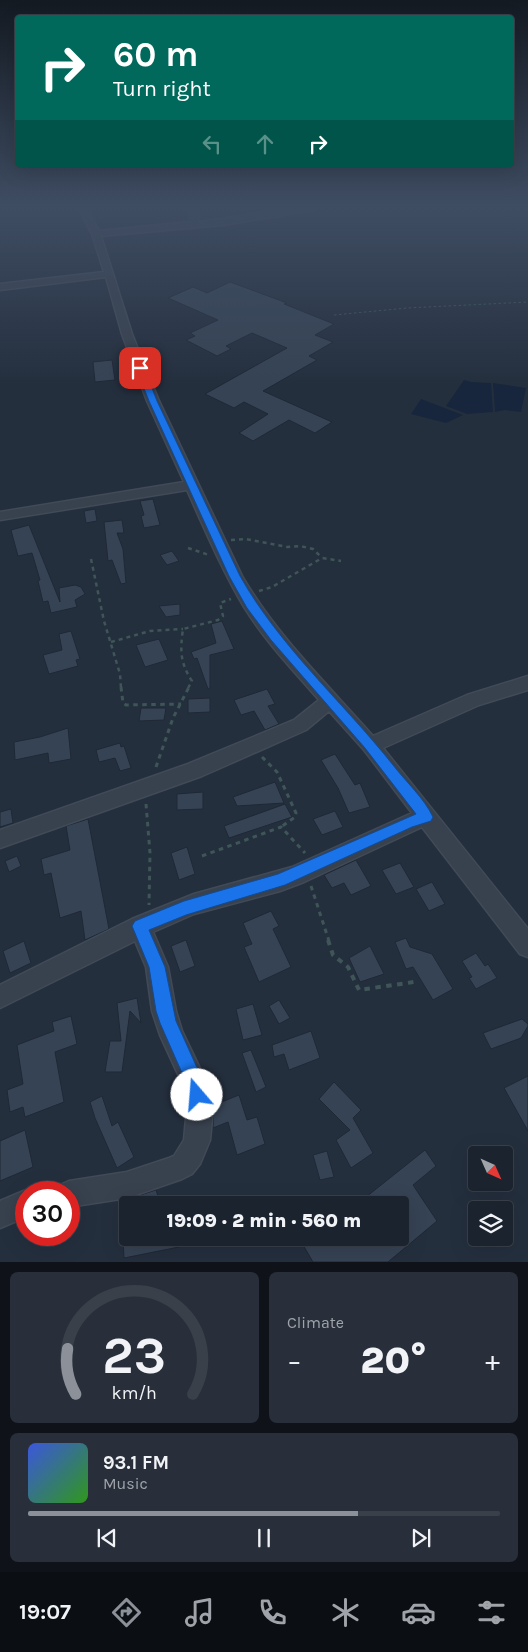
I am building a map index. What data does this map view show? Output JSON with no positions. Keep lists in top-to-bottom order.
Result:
{
  "north": "bottom right",
  "page": {
    "turn": ["60 m", "Turn right"],
    "limit": "30",
    "trip": "19:09 · 2 min · 560 m",
    "tile": "Climate",
    "heat": ["−", "20°", "+"],
    "song": ["93.1 FM", "Music"],
    "tabs": "19:07",
    "gauge": ["23", "km/h"]
  }
}
